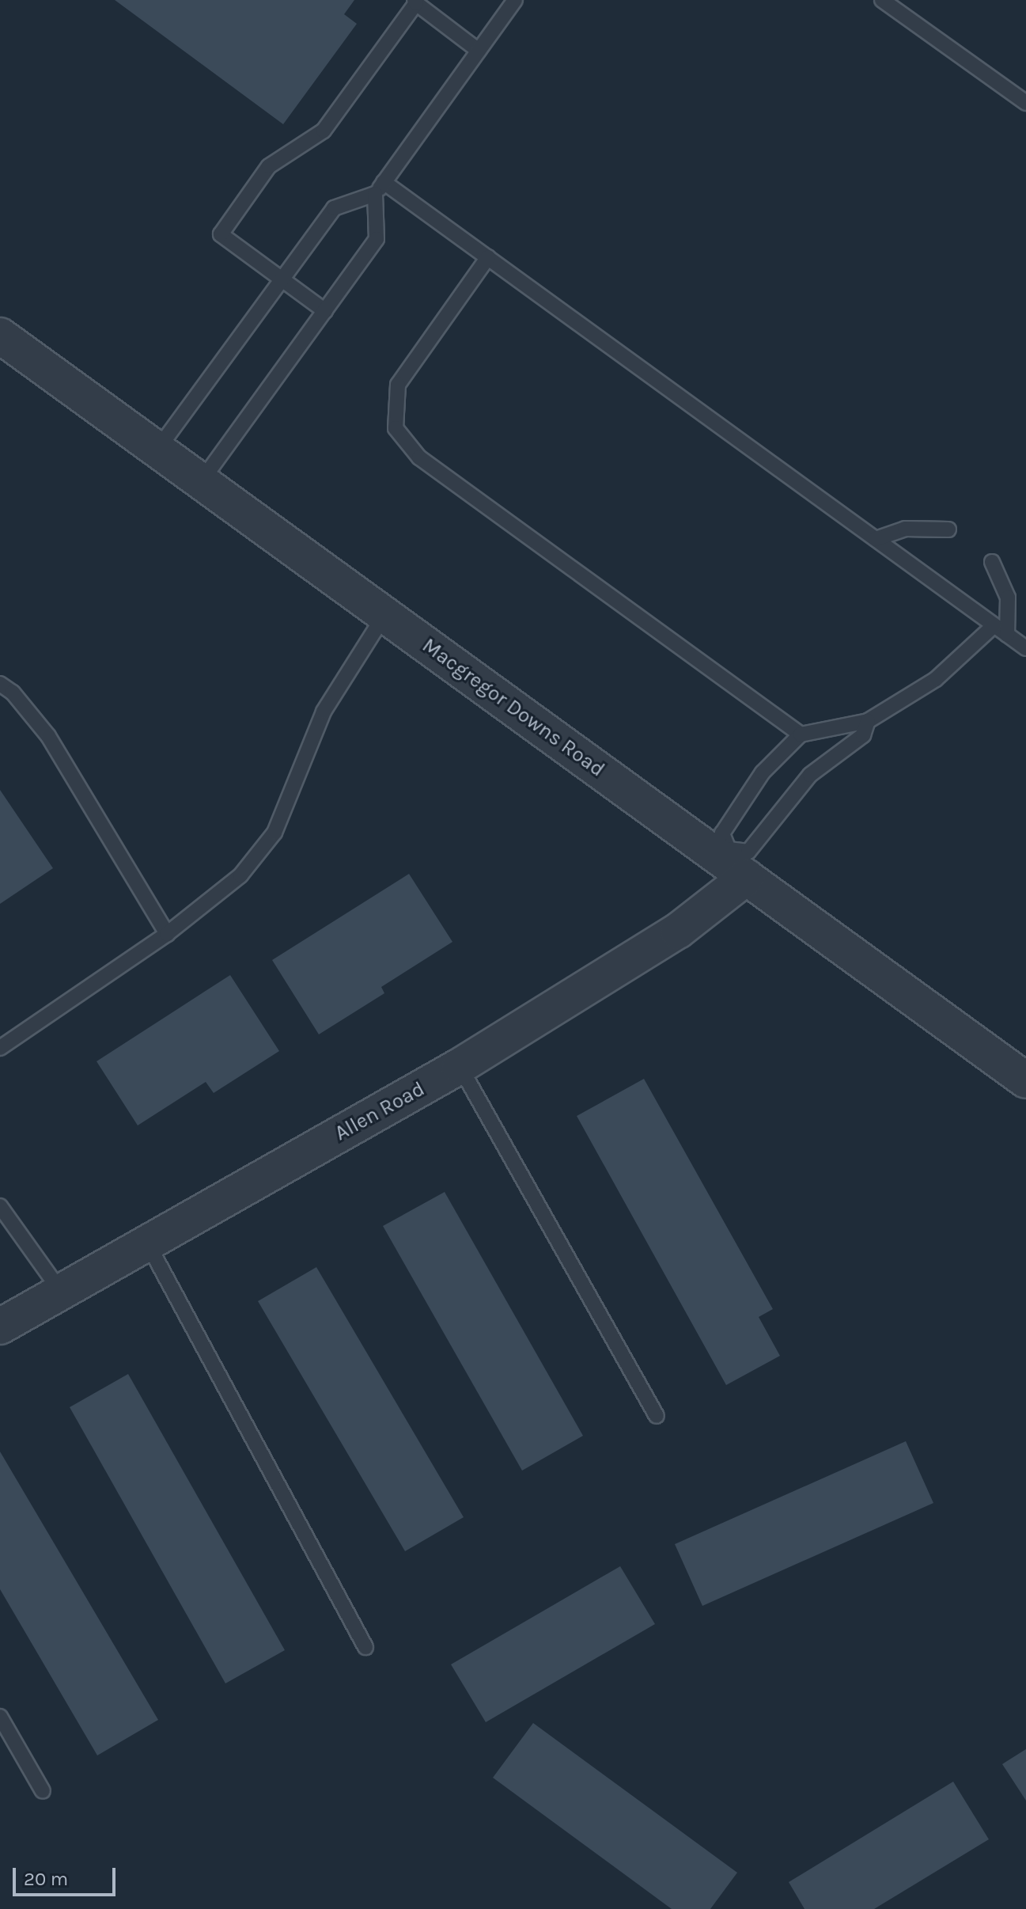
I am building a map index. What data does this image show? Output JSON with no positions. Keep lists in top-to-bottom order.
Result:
{
  "streets": {
    "street": ["Macgregor Downs Road", "Allen Road"]
  },
  "crossings": [
    ["Macgregor Downs Road", "Allen Road"]
  ],
  "scale_bar": "20 m"
}
